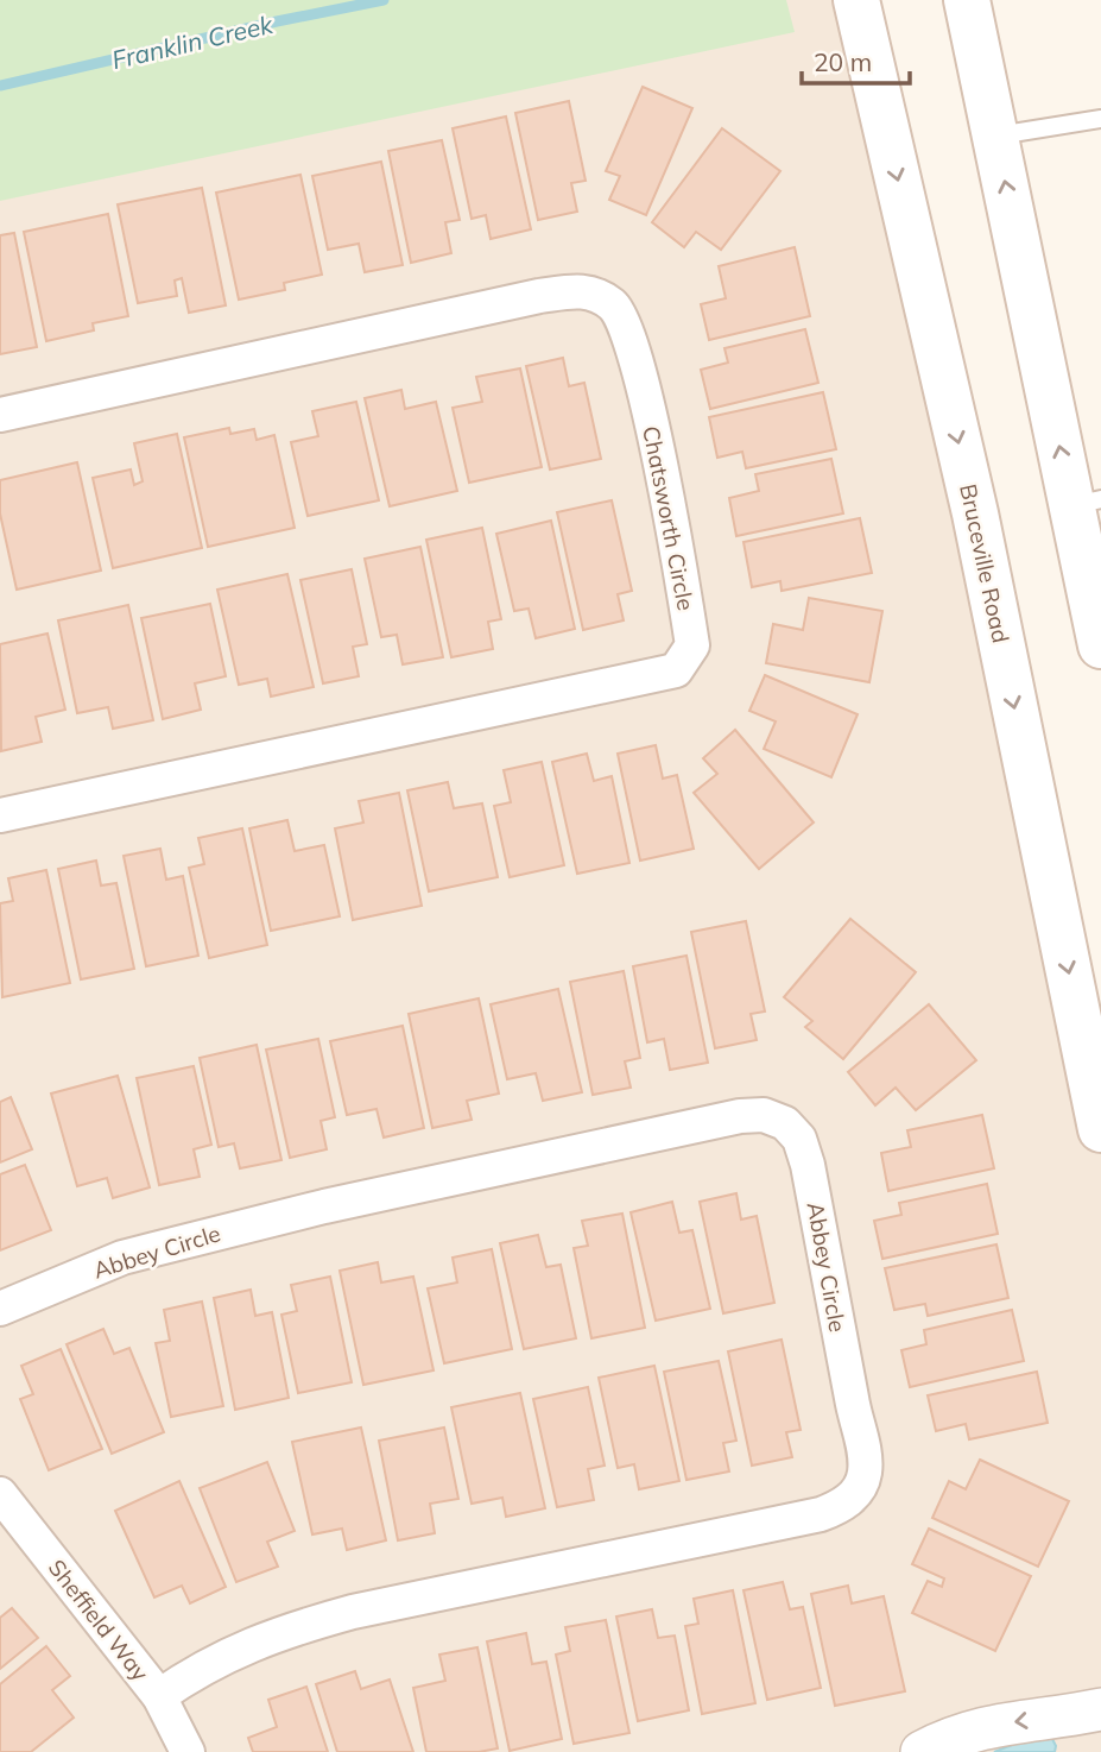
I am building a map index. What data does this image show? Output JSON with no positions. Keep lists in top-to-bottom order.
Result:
{
  "streets": {
    "main road": ["Bruceville Road"],
    "street": ["Chatsworth Circle", "Abbey Circle", "Sheffield Way"]
  },
  "crossings": [
    ["Abbey Circle", "Sheffield Way"]
  ],
  "water": ["Franklin Creek"],
  "scale_bar": "20 m"
}
